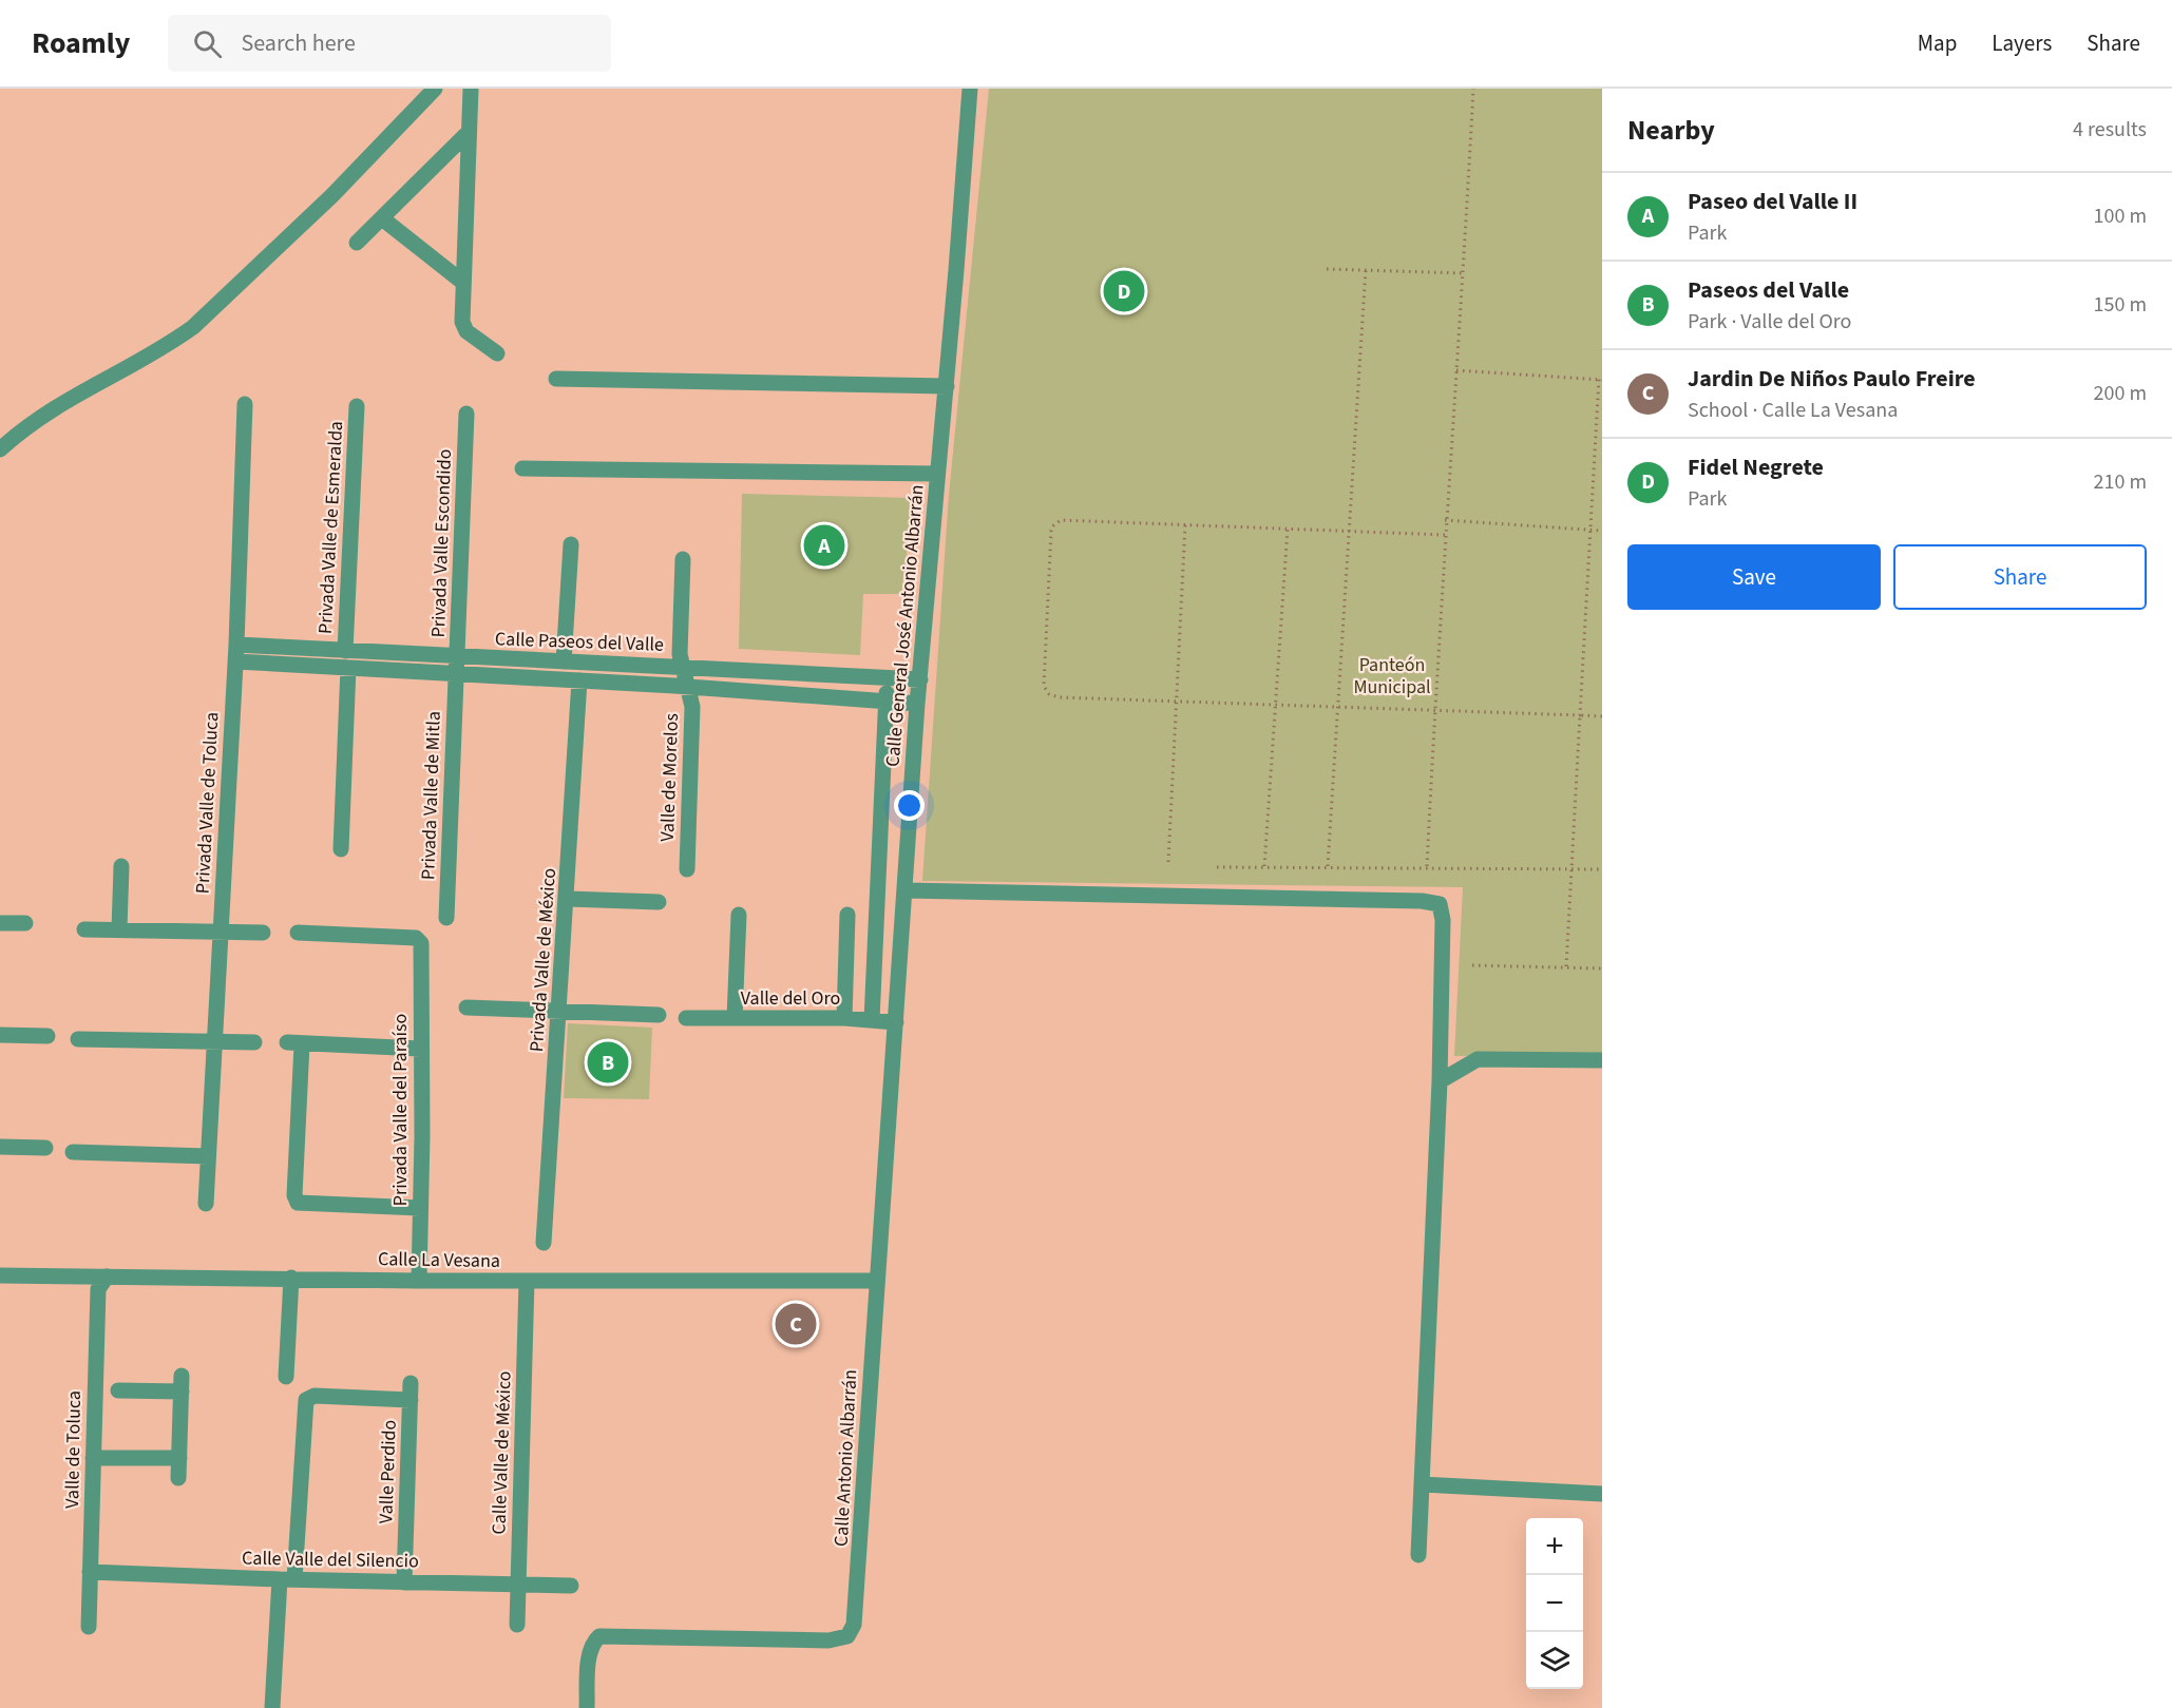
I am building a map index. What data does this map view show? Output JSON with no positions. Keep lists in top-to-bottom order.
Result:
{
  "streets": {
    "street": [
      "Privada Valle de Esmeralda",
      "Privada Valle Escondido",
      "Calle General José Antonio Albarrán",
      "Calle Paseos del Valle",
      "Valle de Morelos",
      "Privada Valle de Mitla",
      "Privada Valle de Toluca",
      "Privada Valle de México",
      "Valle del Oro",
      "Privada Valle del Paraíso",
      "Calle La Vesana",
      "Valle de Toluca",
      "Calle Valle de México",
      "Calle Antonio Albarrán",
      "Valle Perdido",
      "Calle Valle del Silencio"
    ]
  },
  "crossings": [
    ["Privada Valle de Esmeralda", "Calle Paseos del Valle"],
    ["Privada Valle Escondido", "Calle Paseos del Valle"],
    ["Privada Valle Escondido", "Privada Valle de Mitla"],
    ["Calle General José Antonio Albarrán", "Calle Paseos del Valle"],
    ["Calle General José Antonio Albarrán", "Valle del Oro"],
    ["Calle General José Antonio Albarrán", "Calle La Vesana"],
    ["Calle General José Antonio Albarrán", "Calle Antonio Albarrán"],
    ["Calle Paseos del Valle", "Valle de Morelos"],
    ["Calle Paseos del Valle", "Privada Valle de Mitla"],
    ["Calle Paseos del Valle", "Privada Valle de Toluca"],
    ["Calle Paseos del Valle", "Privada Valle de México"],
    ["Privada Valle del Paraíso", "Calle La Vesana"],
    ["Calle La Vesana", "Valle de Toluca"],
    ["Calle La Vesana", "Calle Valle de México"],
    ["Calle La Vesana", "Calle Antonio Albarrán"],
    ["Valle de Toluca", "Calle Valle del Silencio"],
    ["Calle Valle de México", "Calle Valle del Silencio"],
    ["Valle Perdido", "Calle Valle del Silencio"]
  ],
  "parks": ["Panteón Municipal"],
  "page": {
    "header": "Roamly",
    "search": "Search here",
    "nav": ["Map", "Layers", "Share"],
    "heading": ["Nearby", "4 results"],
    "list": [
      {
        "mark": "A",
        "name": "Paseo del Valle II",
        "note": "Park",
        "value": "100 m"
      },
      {
        "mark": "B",
        "name": "Paseos del Valle",
        "note": "Park · Valle del Oro",
        "value": "150 m"
      },
      {
        "mark": "C",
        "name": "Jardin De Niños Paulo Freire",
        "note": "School · Calle La Vesana",
        "value": "200 m"
      },
      {
        "mark": "D",
        "name": "Fidel Negrete",
        "note": "Park",
        "value": "210 m"
      }
    ],
    "pins": [
      "D",
      "A",
      "B",
      "C"
    ],
    "buttons": ["Save", "Share"],
    "map_buttons": ["+", "−"]
  }
}
